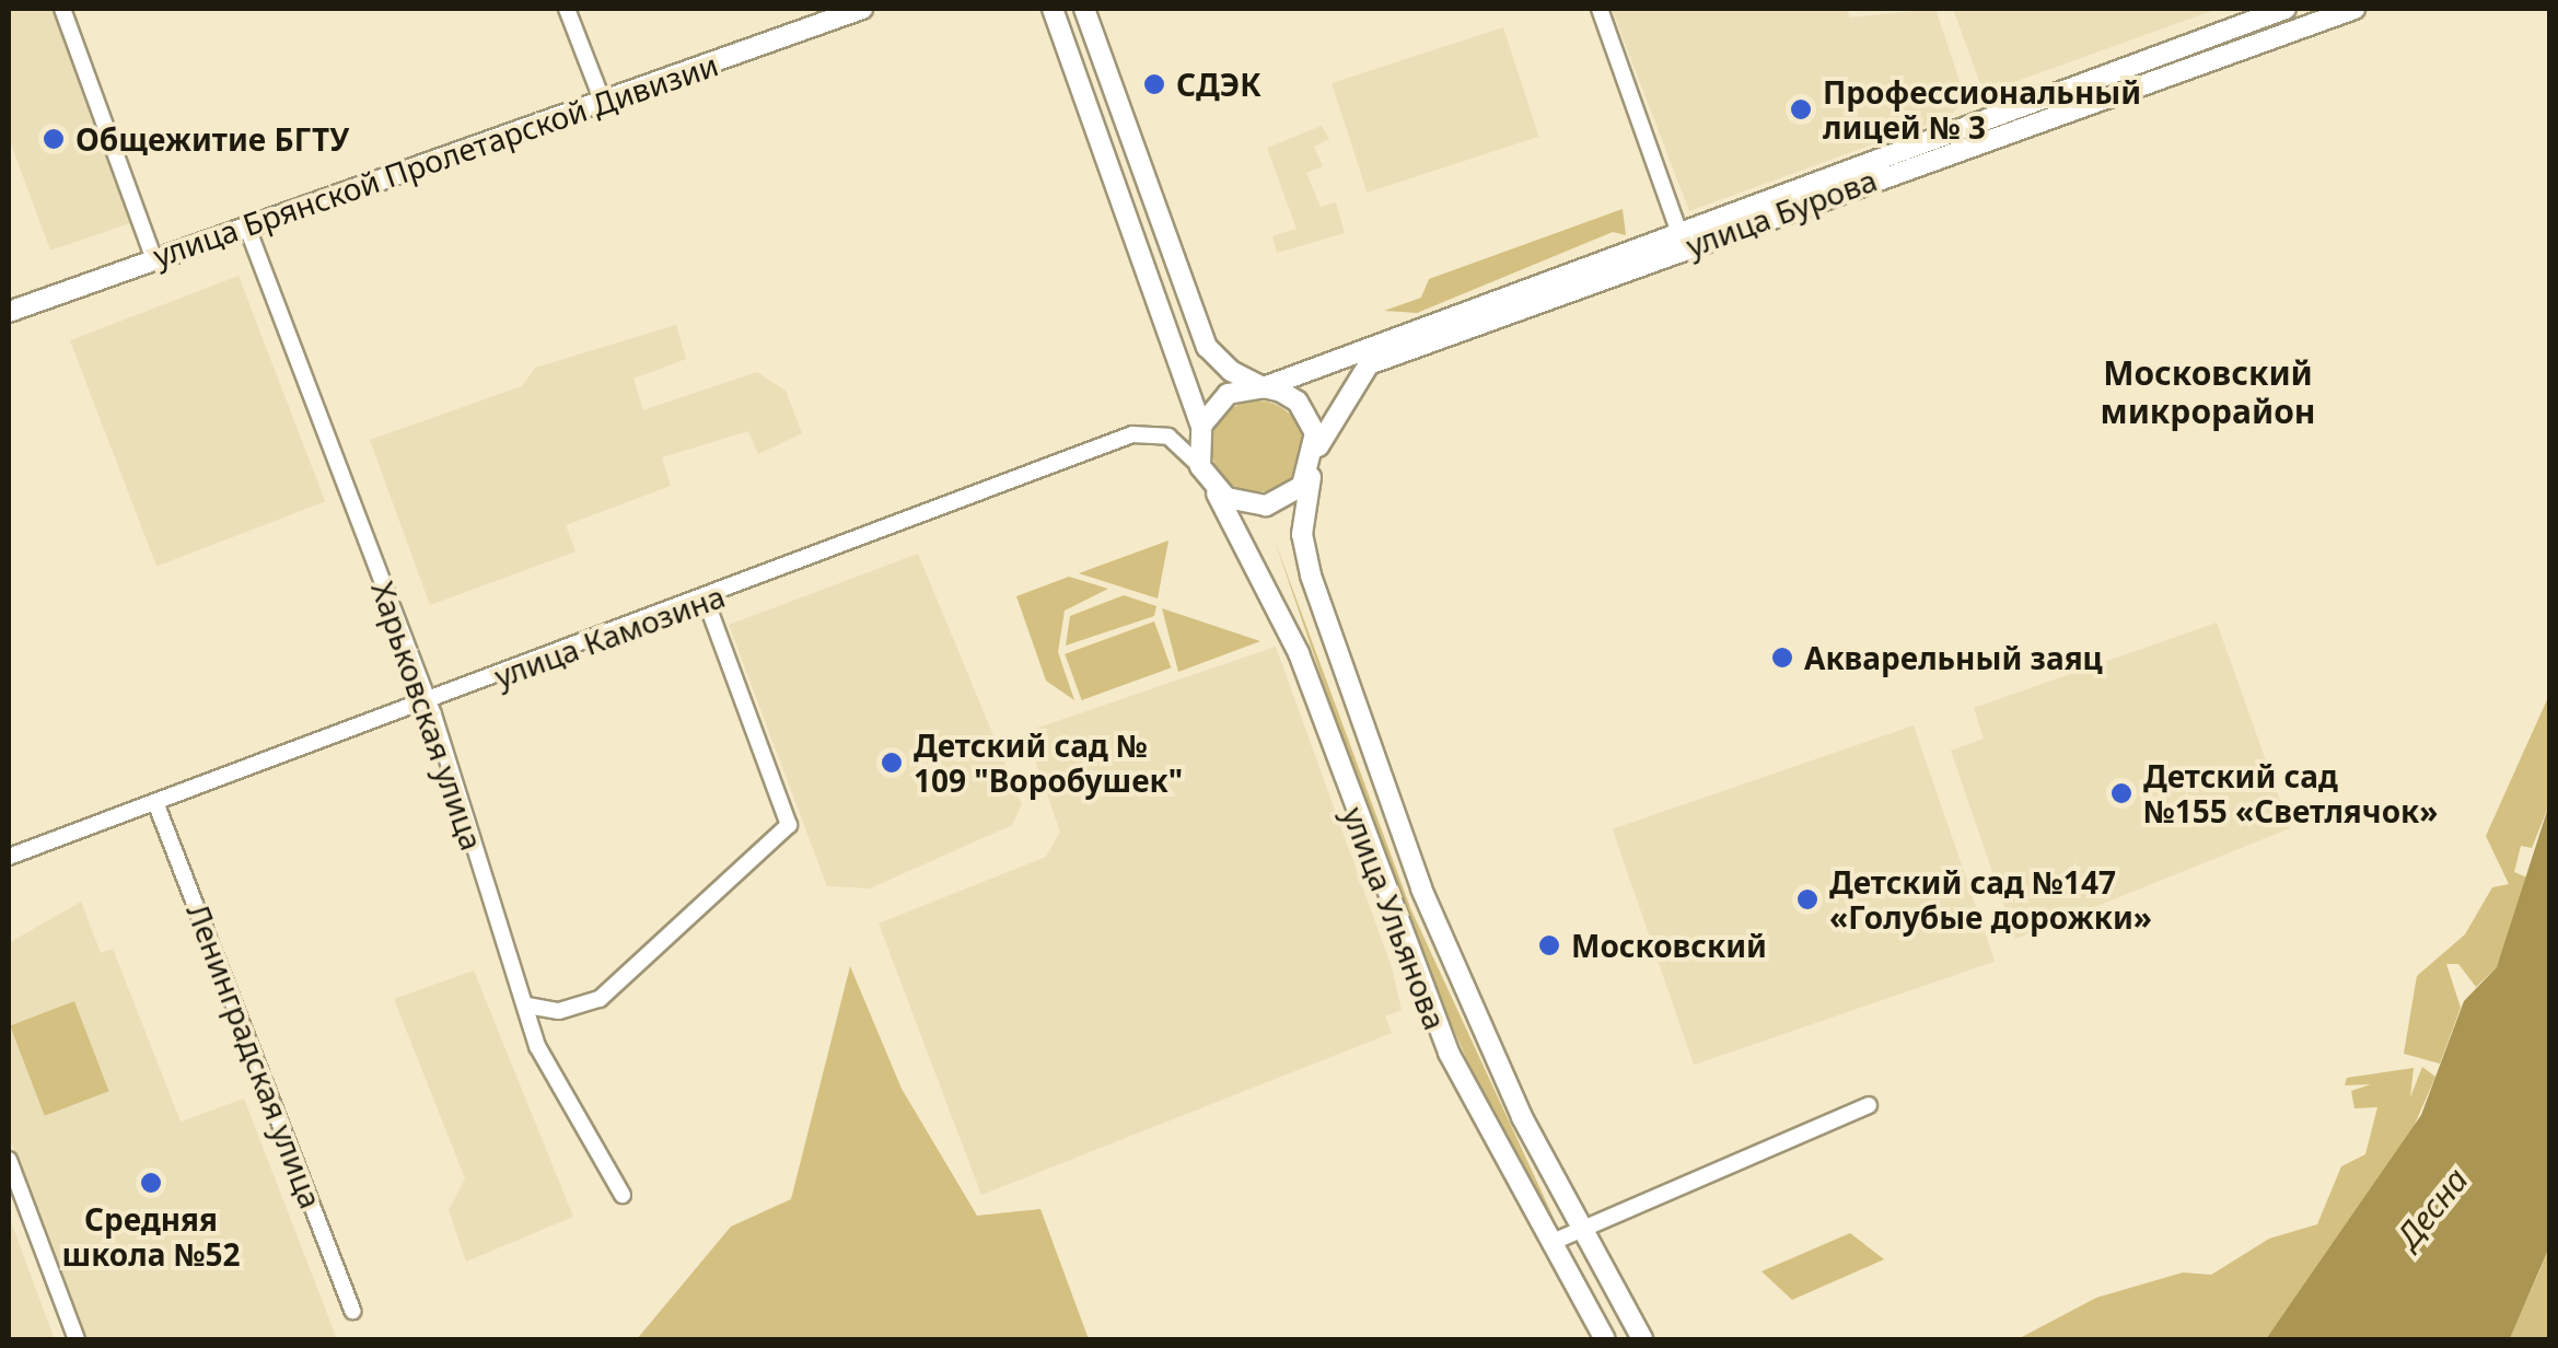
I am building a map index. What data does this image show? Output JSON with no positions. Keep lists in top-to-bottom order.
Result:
{
  "streets": {
    "main road": ["улица Брянской Пролетарской Дивизии", "улица Бурова", "улица Ульянова"],
    "street": ["улица Камозина", "Харьковская улица", "Ленинградская улица"]
  },
  "crossings": [
    ["улица Брянской Пролетарской Дивизии", "Харьковская улица"],
    ["улица Бурова", "улица Камозина"],
    ["улица Бурова", "улица Ульянова"],
    ["улица Камозина", "Харьковская улица"],
    ["улица Камозина", "улица Ульянова"],
    ["улица Камозина", "Ленинградская улица"]
  ],
  "districts": ["Московский микрорайон"],
  "water": ["Десна"],
  "places": [
    "СДЭК",
    "Профессиональный лицей № 3",
    "Общежитие БГТУ",
    "Акварельный заяц",
    "Детский сад № 109 \"Воробушек\"",
    "Детский сад №155 «Светлячок»",
    "Детский сад №147 «Голубые дорожки»",
    "Московский",
    "Средняя школа №52"
  ]
}
